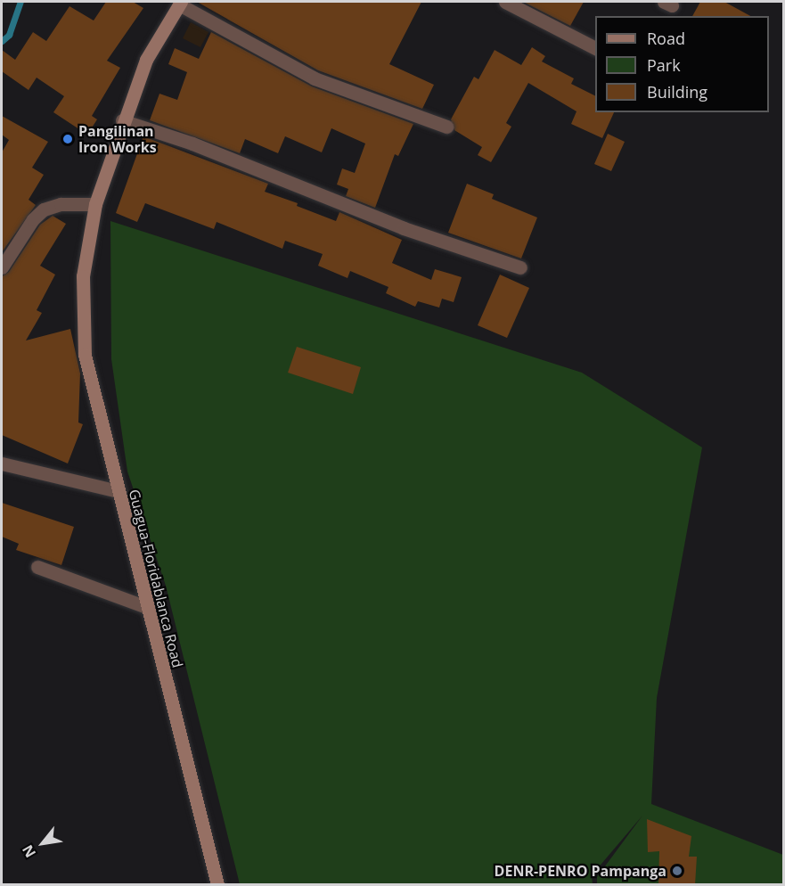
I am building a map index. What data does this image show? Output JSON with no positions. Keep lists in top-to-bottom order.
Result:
{
  "streets": {
    "main road": ["Guagua-Floridablanca Road"]
  },
  "places": ["Pangilinan Iron Works", "DENR-PENRO Pampanga"],
  "legend": ["Road", "Park", "Building"],
  "north": "bottom left"
}
